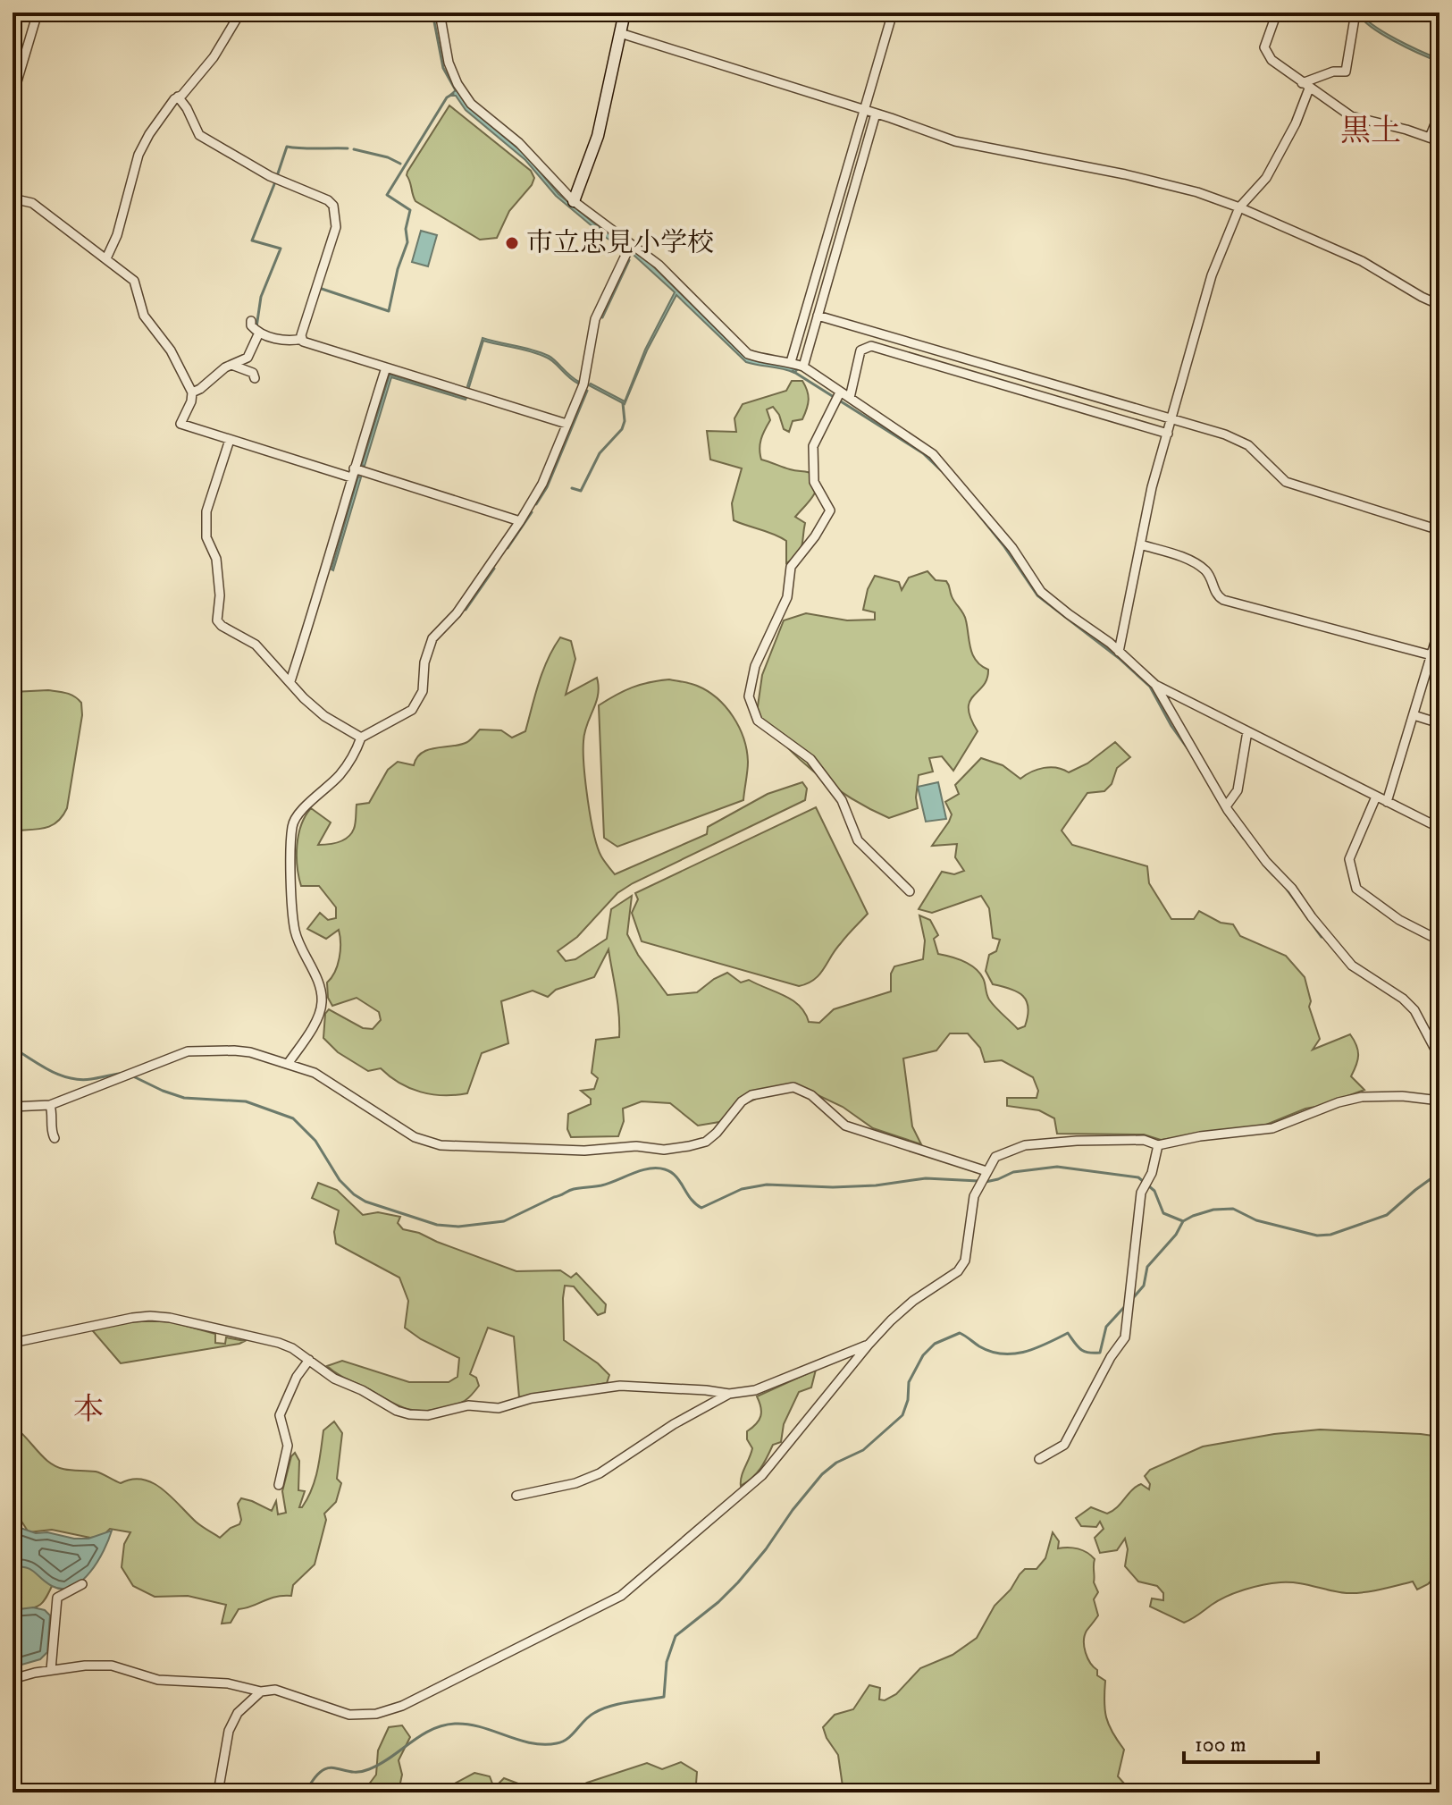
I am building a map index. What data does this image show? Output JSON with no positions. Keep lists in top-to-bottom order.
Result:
{
  "districts": ["黒土", "本"],
  "places": ["市立忠見小学校"],
  "scale_bar": "100 m"
}
